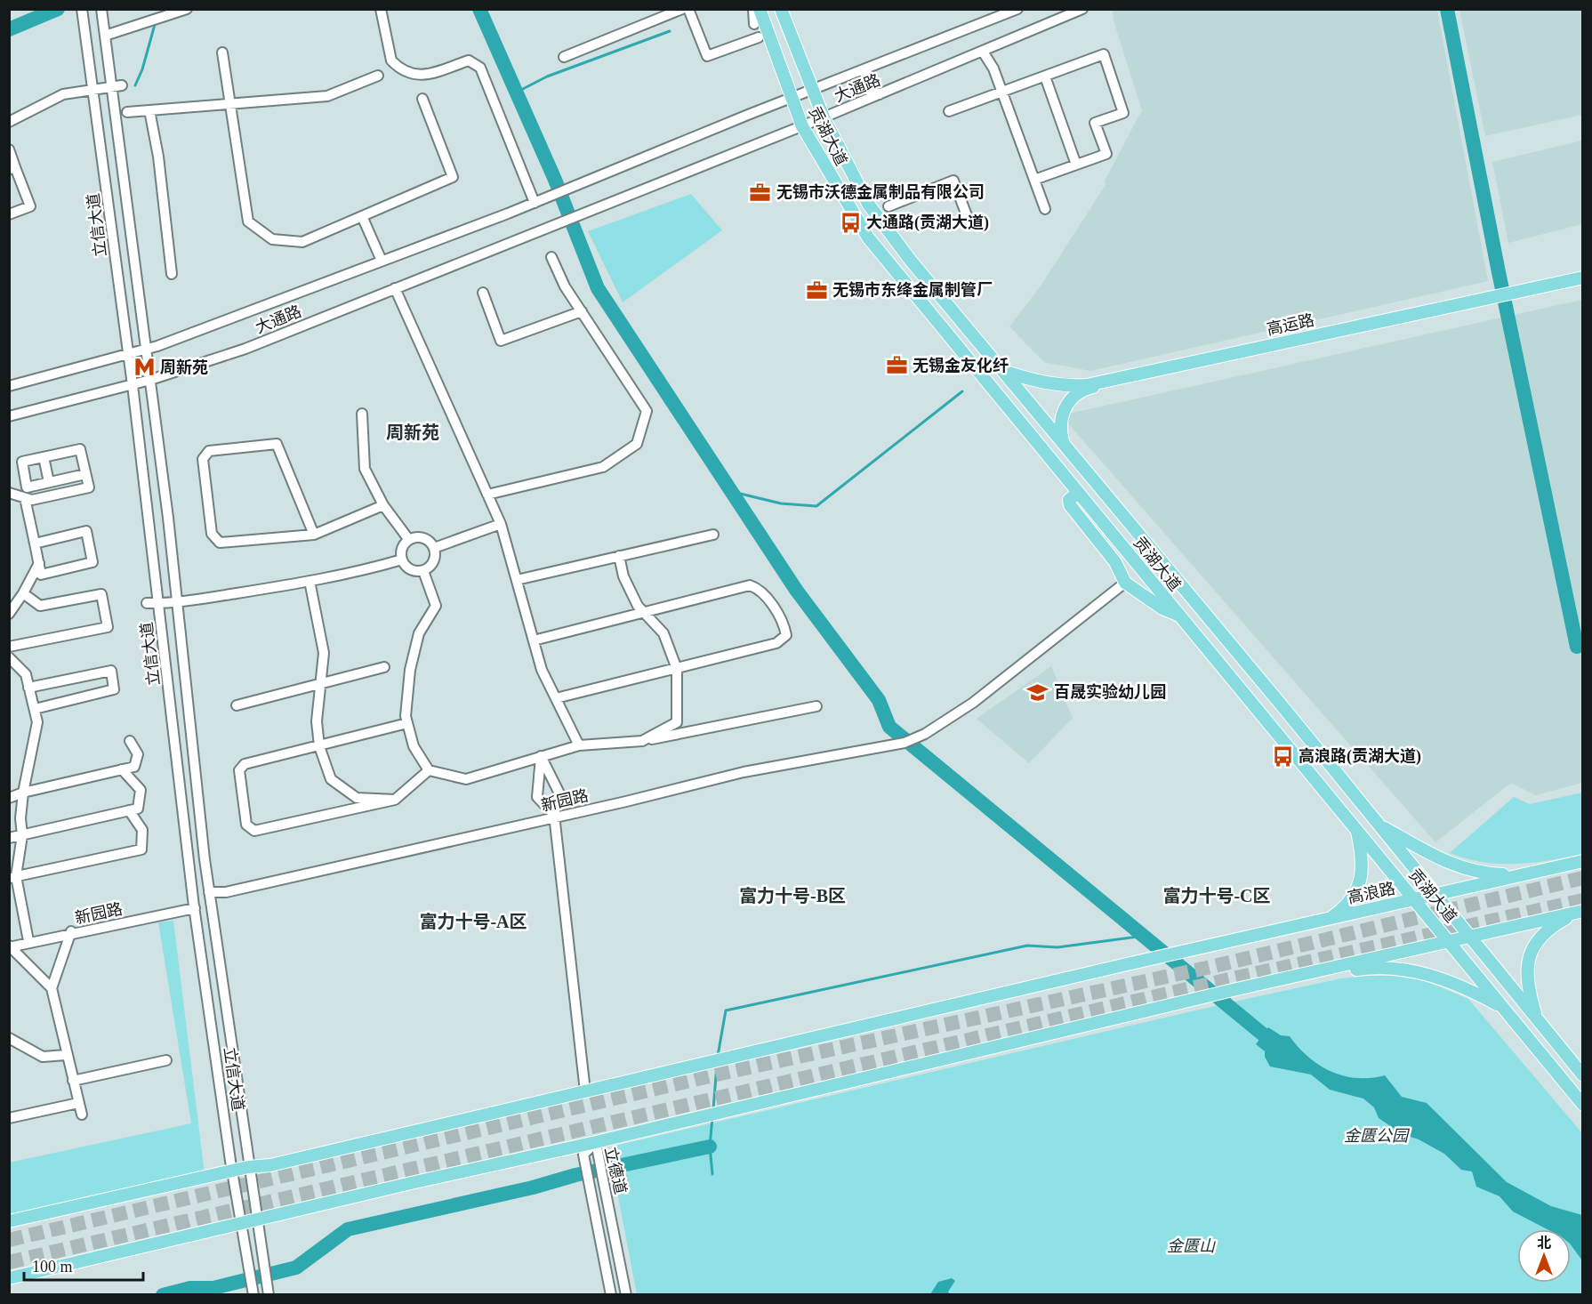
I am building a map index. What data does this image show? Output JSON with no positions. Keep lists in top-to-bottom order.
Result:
{
  "streets": {
    "main road": ["贡湖大道", "高运路", "高浪路"],
    "street": [
      "大通路",
      "立信大道",
      "新园路",
      "立德道"
    ]
  },
  "crossings": [
    ["大通路", "贡湖大道"],
    ["大通路", "立信大道"],
    ["贡湖大道", "高运路"],
    ["贡湖大道", "高浪路"],
    ["立信大道", "新园路"],
    ["立信大道", "高浪路"]
  ],
  "districts": [
    "周新苑",
    "富力十号-B区",
    "富力十号-C区",
    "富力十号-A区"
  ],
  "parks": ["金匮公园", "金匮山"],
  "places": {
    "office": ["无锡市沃德金属制品有限公司", "无锡市东绛金属制管厂", "无锡金友化纤"],
    "bus stop": ["大通路(贡湖大道)", "高浪路(贡湖大道)"],
    "metro station": ["周新苑"],
    "school or university": ["百晟实验幼儿园"]
  },
  "scale_bar": "100 m",
  "north": "top"
}
